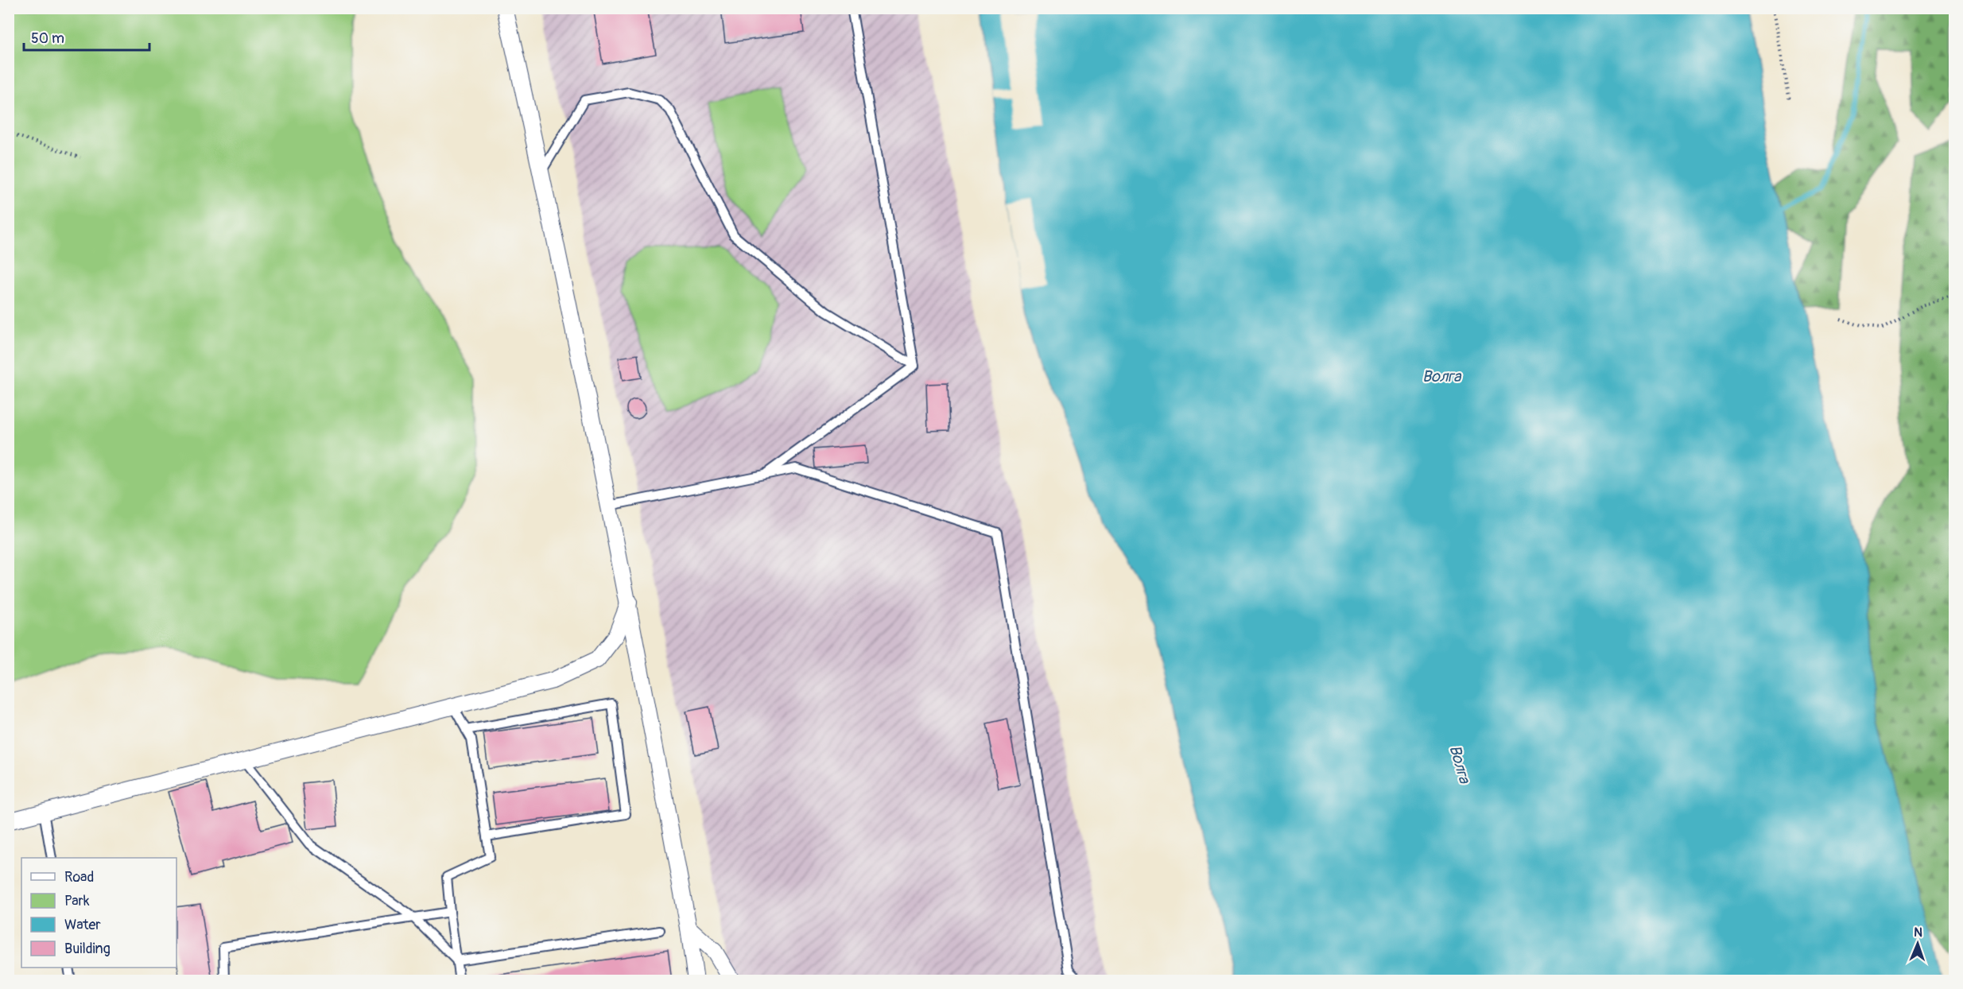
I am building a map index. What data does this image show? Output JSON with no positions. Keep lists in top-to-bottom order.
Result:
{
  "water": ["Волга"],
  "legend": [
    "Road",
    "Park",
    "Water",
    "Building"
  ],
  "scale_bar": "50 m",
  "north": "top"
}
